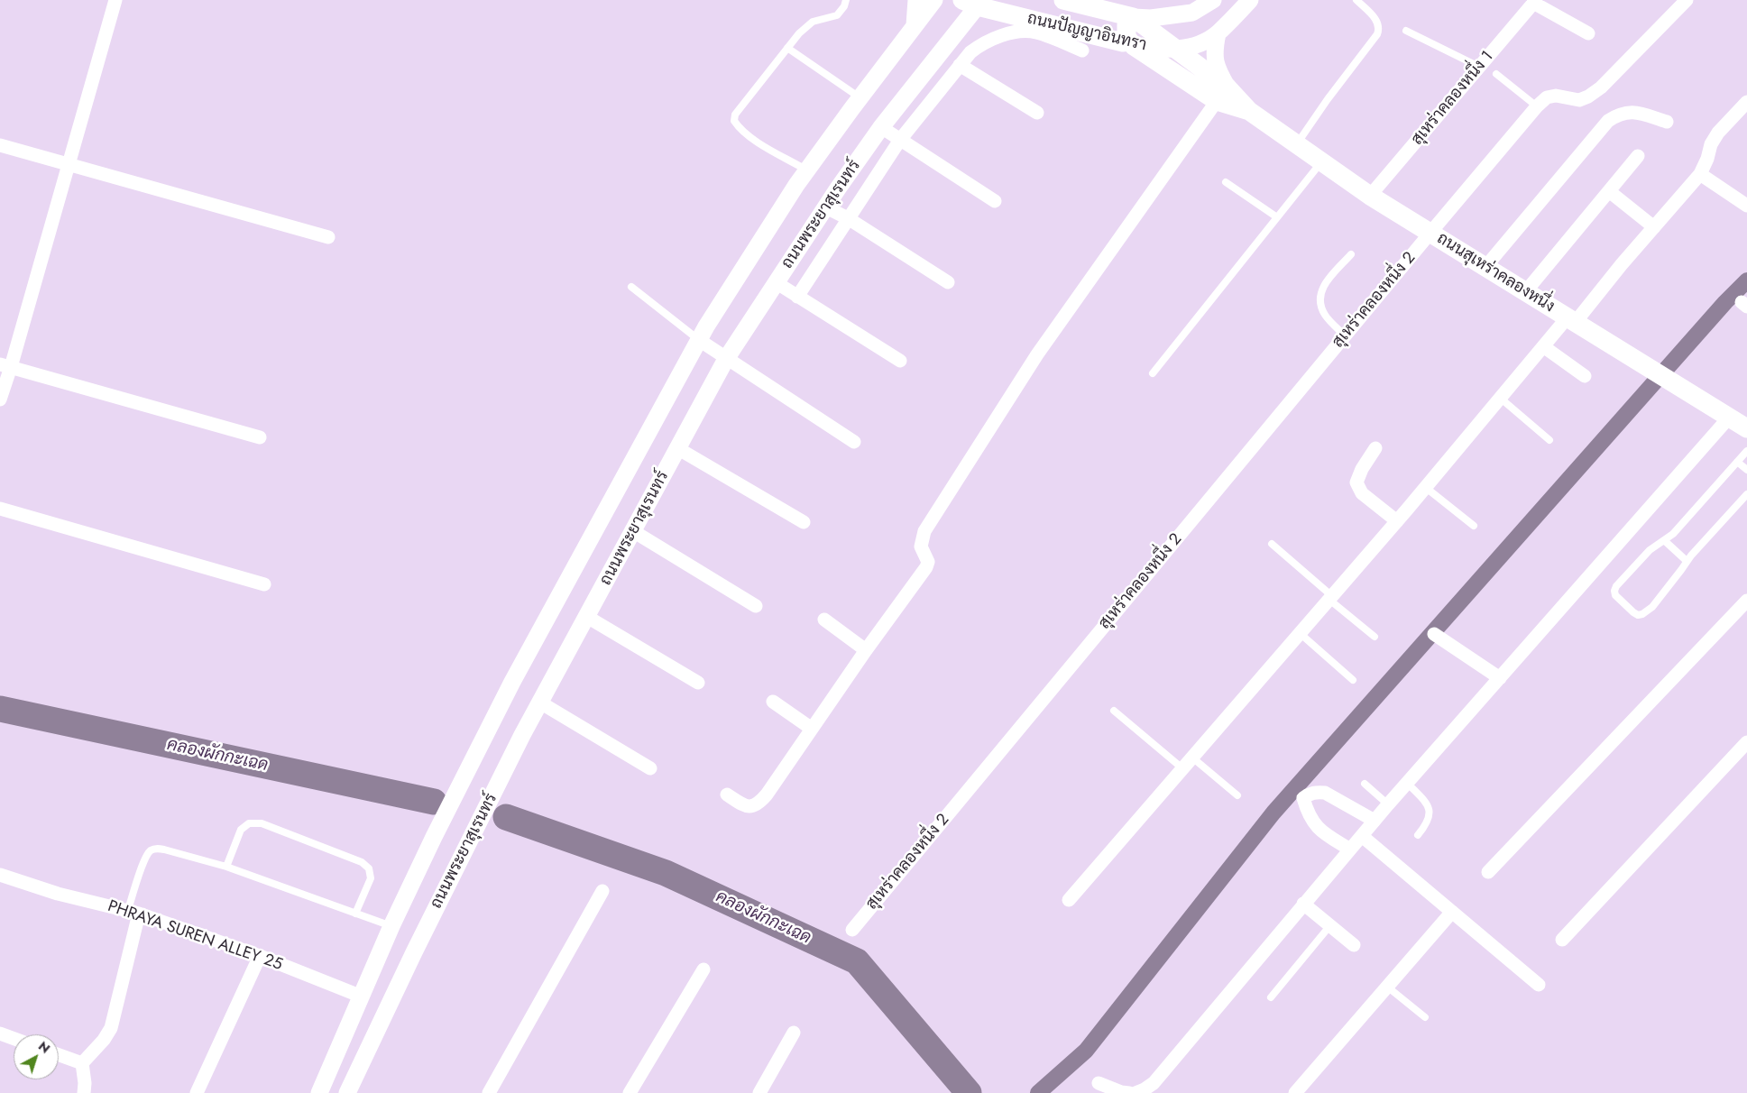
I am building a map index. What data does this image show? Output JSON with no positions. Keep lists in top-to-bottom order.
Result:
{
  "streets": {
    "main road": ["ถนนปัญญาอินทรา", "ถนนสุเหร่าคลองหนึ่ง"],
    "street": [
      "สุเหร่าคลองหนึ่ง 1",
      "ถนนพระยาสุเรนทร์",
      "สุเหร่าคลองหนึ่ง 2",
      "PHRAYA SUREN ALLEY 25"
    ]
  },
  "crossings": [
    ["ถนนปัญญาอินทรา", "ถนนพระยาสุเรนทร์"],
    ["ถนนปัญญาอินทรา", "ถนนสุเหร่าคลองหนึ่ง"],
    ["สุเหร่าคลองหนึ่ง 1", "ถนนสุเหร่าคลองหนึ่ง"],
    ["ถนนพระยาสุเรนทร์", "PHRAYA SUREN ALLEY 25"],
    ["ถนนสุเหร่าคลองหนึ่ง", "สุเหร่าคลองหนึ่ง 2"]
  ],
  "water": ["คลองผักกะเฉด"],
  "north": "top right"
}
